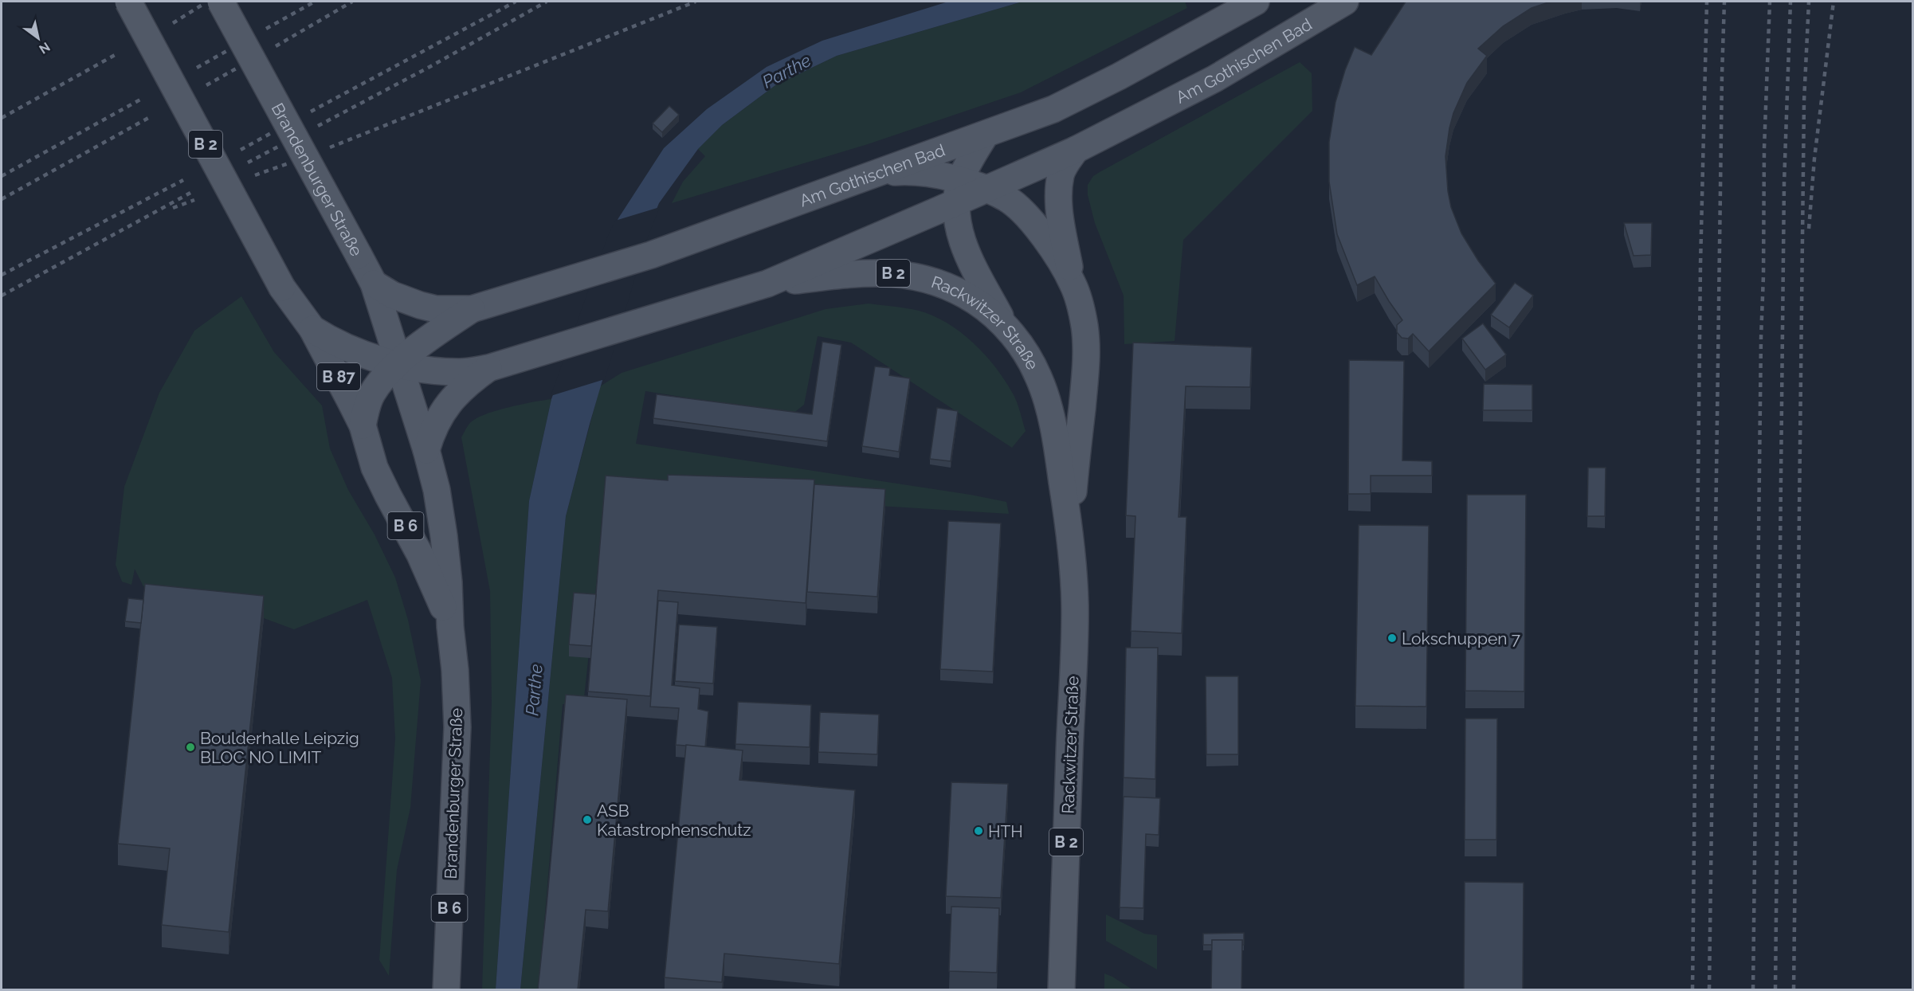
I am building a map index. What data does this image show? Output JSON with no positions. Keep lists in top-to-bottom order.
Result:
{
  "streets": {
    "main road": [
      "Am Gothischen Bad",
      "B 2",
      "Brandenburger Straße",
      "Rackwitzer Straße",
      "B 87",
      "B 6"
    ]
  },
  "crossings": [
    ["Am Gothischen Bad", "B 2"],
    ["Am Gothischen Bad", "Brandenburger Straße"],
    ["Am Gothischen Bad", "Rackwitzer Straße"],
    ["B 2", "Brandenburger Straße"],
    ["B 2", "Rackwitzer Straße"]
  ],
  "water": ["Parthe"],
  "places": [
    "Lokschuppen 7",
    "Boulderhalle Leipzig BLOC NO LIMIT",
    "ASB Katastrophenschutz",
    "HTH"
  ],
  "north": "bottom right"
}
